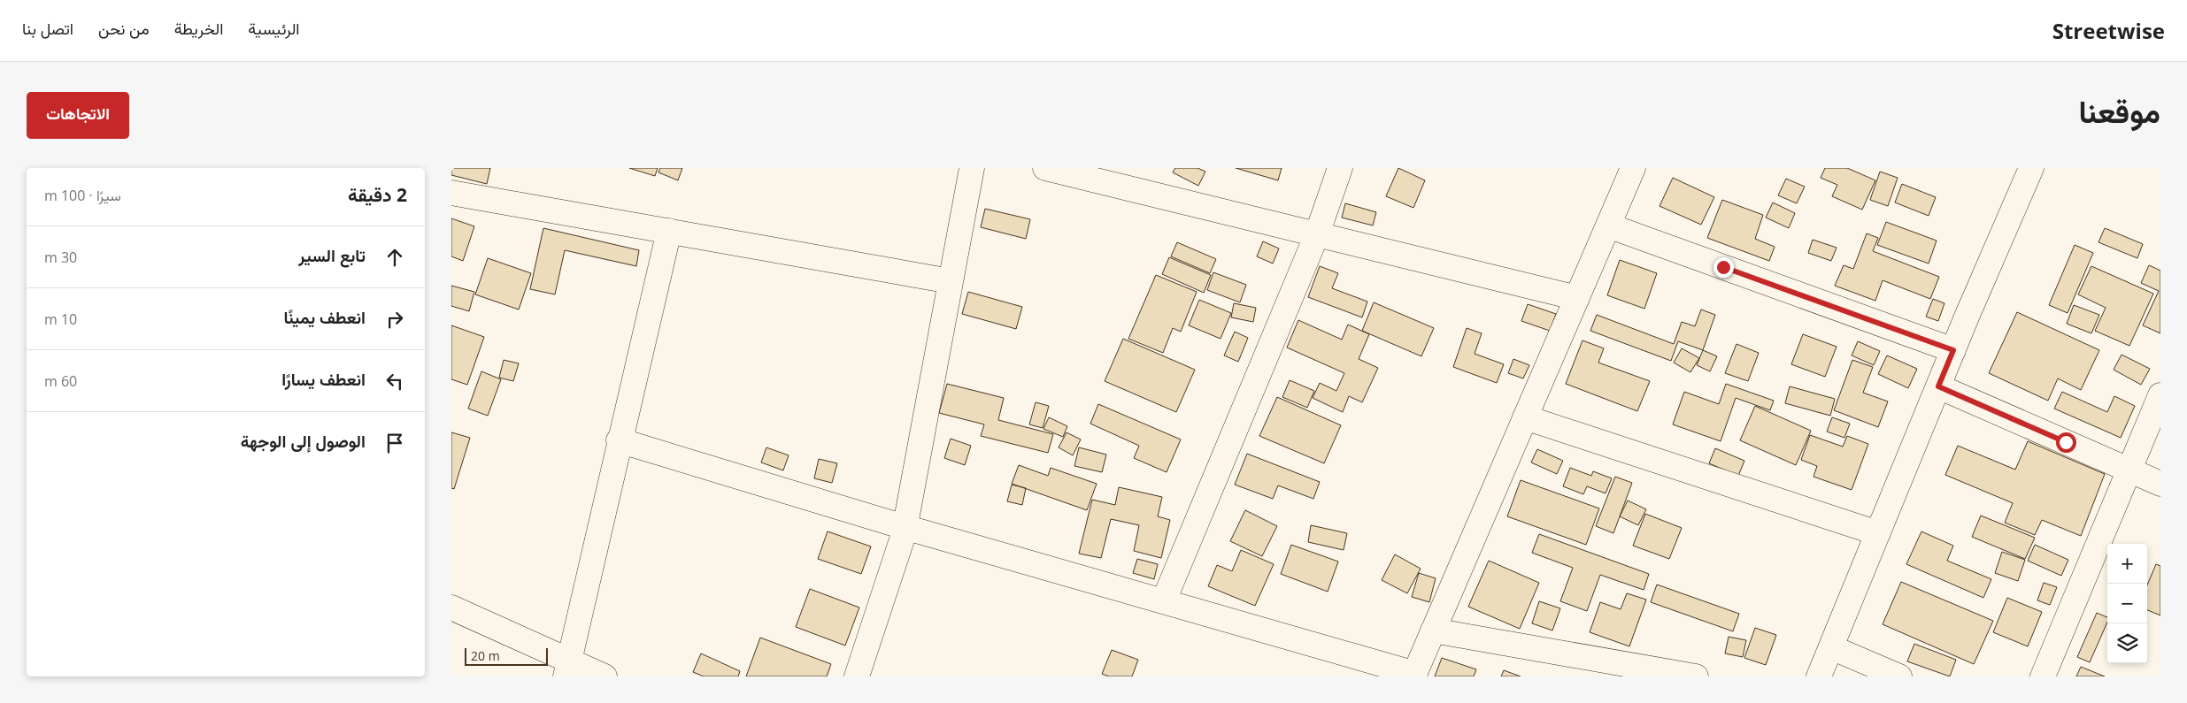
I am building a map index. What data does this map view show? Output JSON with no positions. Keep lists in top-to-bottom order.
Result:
{
  "scale_bar": "20 m",
  "page": {
    "header": "Streetwise",
    "nav": [
      "الرئيسية",
      "الخريطة",
      "من نحن",
      "اتصل بنا"
    ],
    "title": "موقعنا",
    "buttons": "الاتجاهات",
    "heading": ["2 دقيقة", "سيرًا · 100 m"],
    "list": [
      ["تابع السير", "30 m"],
      ["انعطف يمينًا", "10 m"],
      ["انعطف يسارًا", "60 m"],
      "الوصول إلى الوجهة"
    ],
    "map_buttons": ["+", "−"],
    "scale": "20 m"
  }
}
